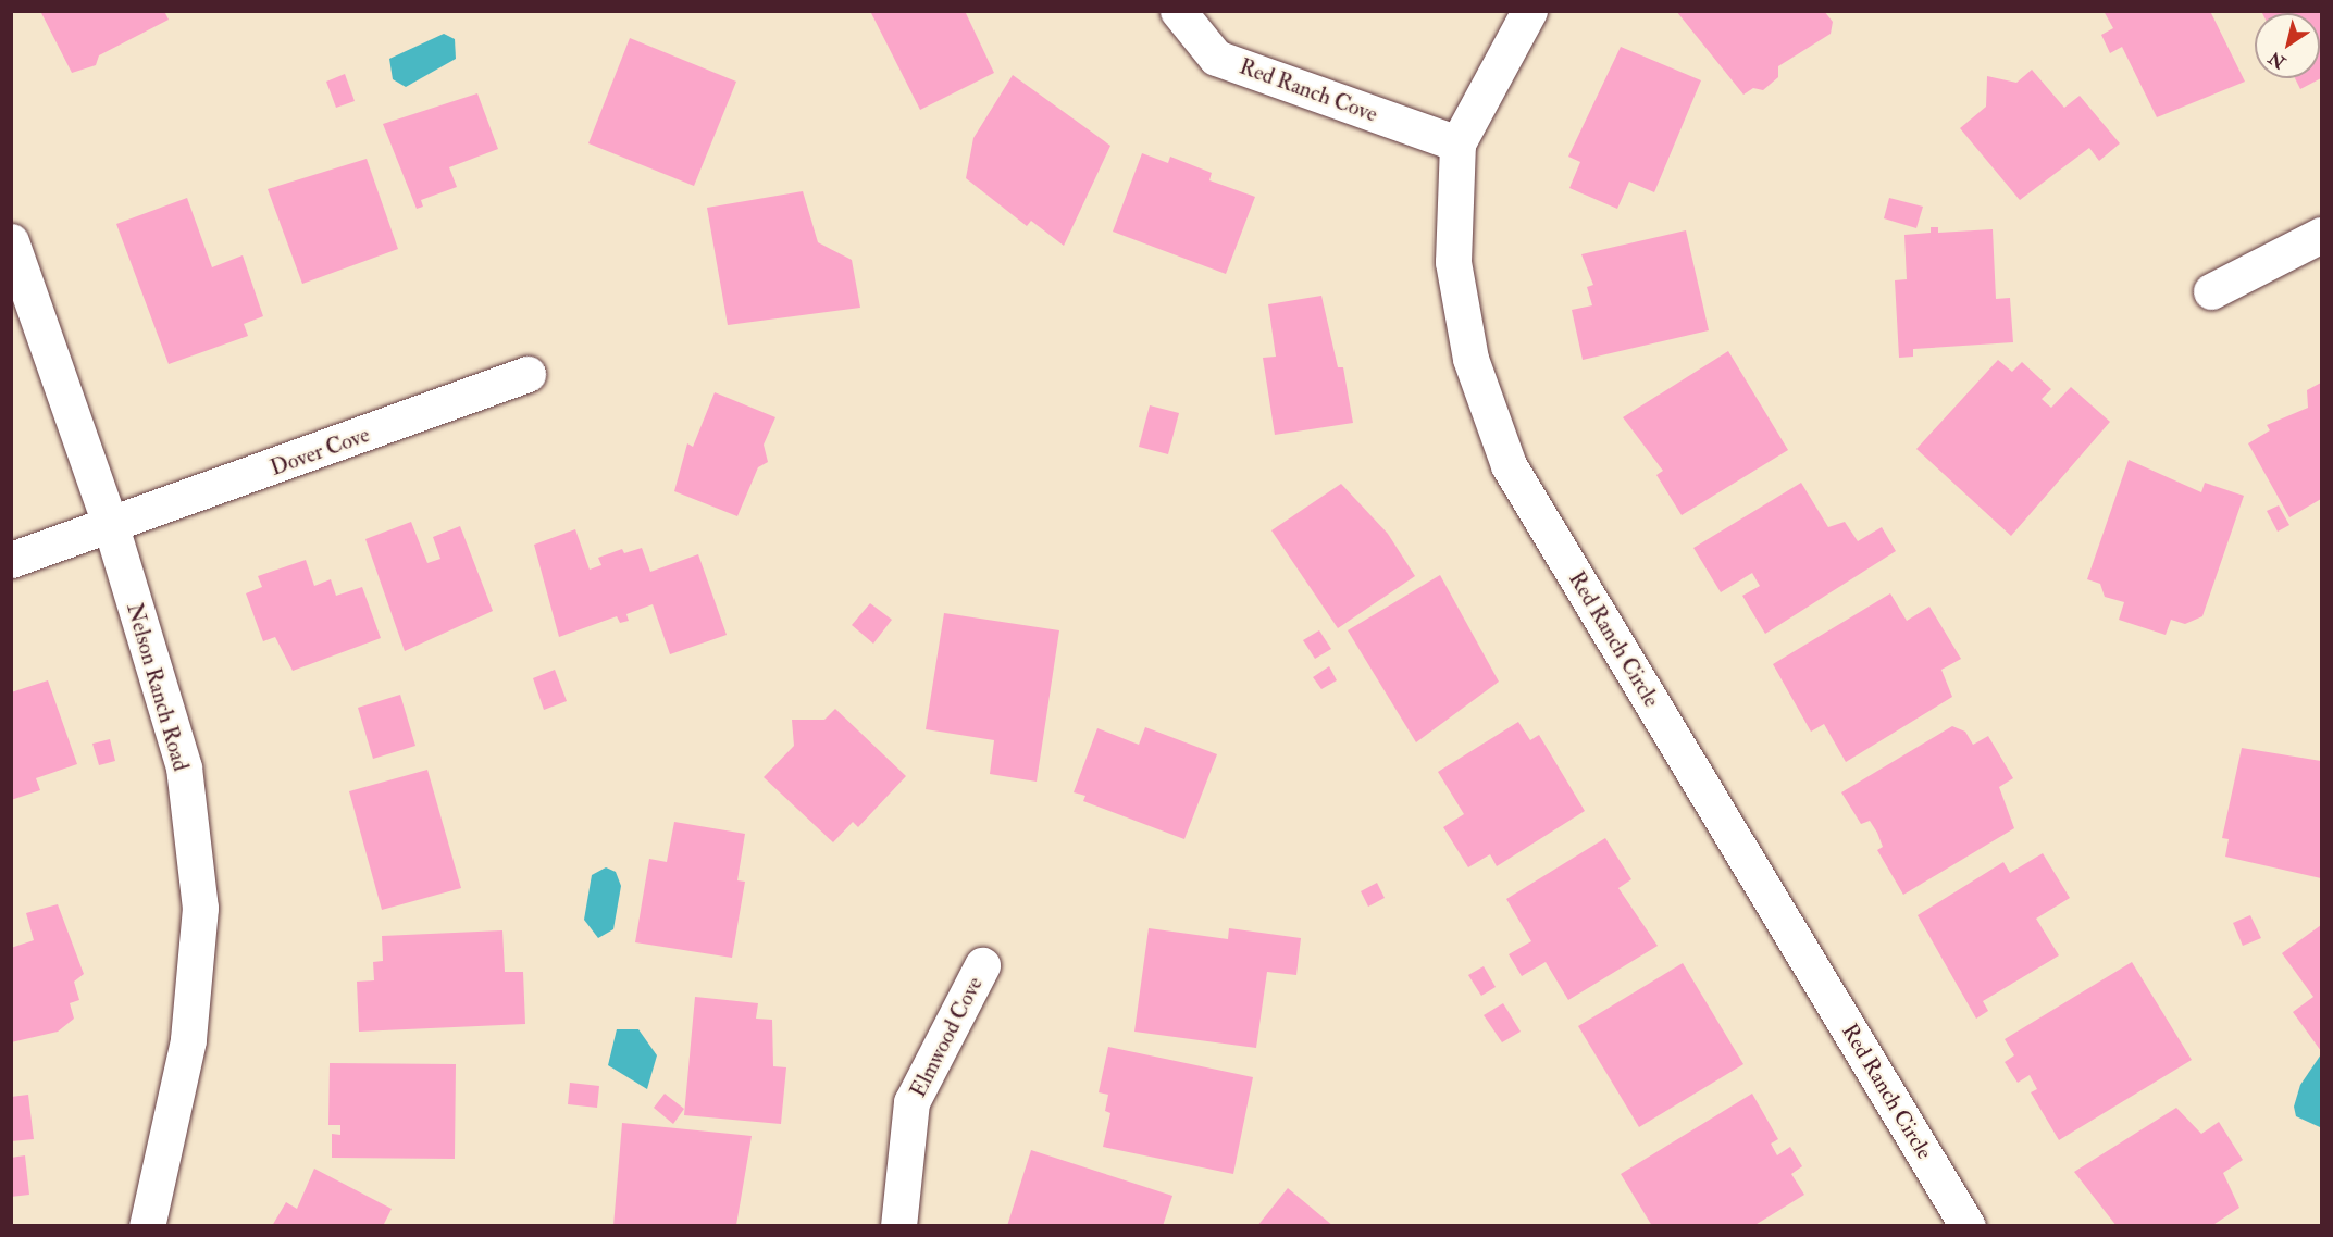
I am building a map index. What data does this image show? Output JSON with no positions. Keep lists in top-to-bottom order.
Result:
{
  "streets": {
    "street": [
      "Red Ranch Cove",
      "Dover Cove",
      "Red Ranch Circle",
      "Nelson Ranch Road",
      "Elmwood Cove"
    ]
  },
  "crossings": [
    ["Red Ranch Cove", "Red Ranch Circle"],
    ["Dover Cove", "Nelson Ranch Road"]
  ],
  "north": "bottom left"
}
